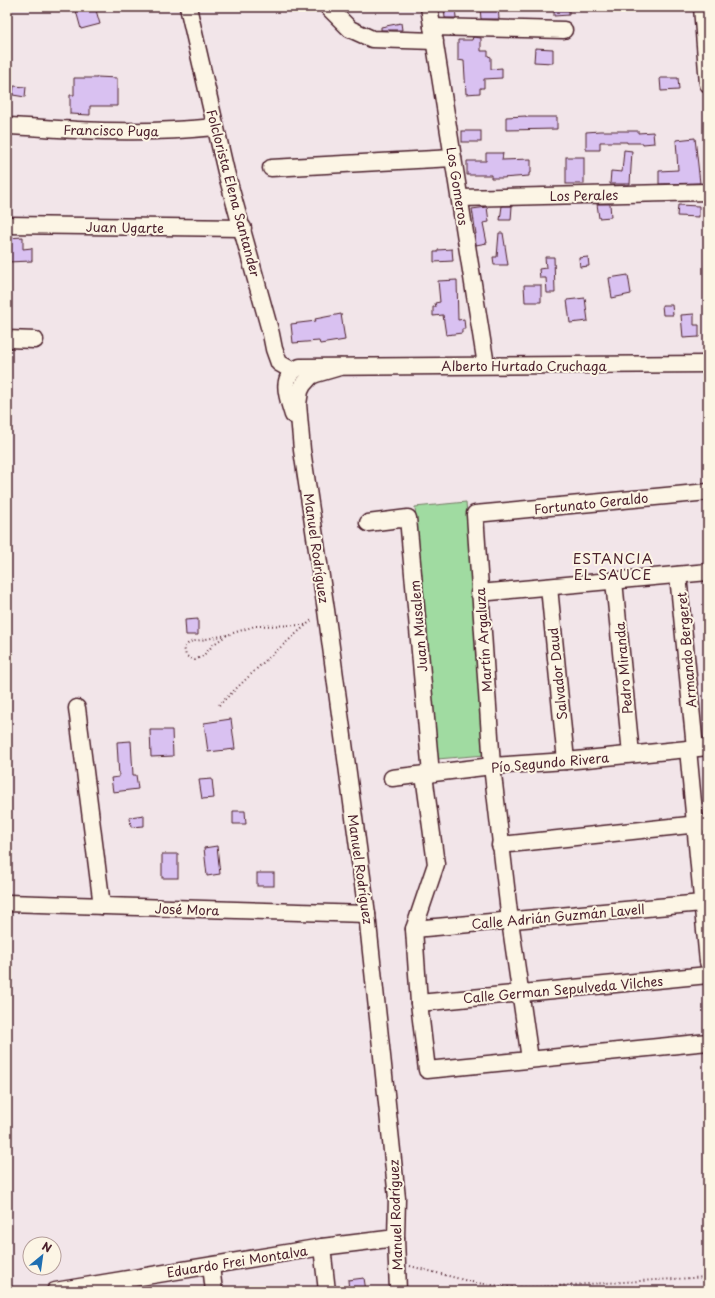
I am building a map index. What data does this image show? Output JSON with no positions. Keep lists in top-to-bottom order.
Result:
{
  "streets": {
    "street": [
      "Francisco Puga",
      "Los Gomeros",
      "Folclorista Elena Santander",
      "Los Perales",
      "Juan Ugarte",
      "Alberto Hurtado Cruchaga",
      "Fortunato Geraldo",
      "Manuel Rodríguez",
      "Juan Musalem",
      "Martín Argaluza",
      "Armando Bergeret",
      "Pedro Miranda",
      "Salvador Daud",
      "Pío Segundo Rivera",
      "José Mora",
      "Calle Adrián Guzmán Lavell",
      "Calle German Sepulveda Vilches",
      "Eduardo Frei Montalva"
    ]
  },
  "crossings": [
    ["Francisco Puga", "Folclorista Elena Santander"],
    ["Los Gomeros", "Los Perales"],
    ["Los Gomeros", "Alberto Hurtado Cruchaga"],
    ["Folclorista Elena Santander", "Juan Ugarte"],
    ["Folclorista Elena Santander", "Manuel Rodríguez"],
    ["Alberto Hurtado Cruchaga", "Manuel Rodríguez"],
    ["Fortunato Geraldo", "Martín Argaluza"],
    ["Manuel Rodríguez", "José Mora"],
    ["Manuel Rodríguez", "Eduardo Frei Montalva"],
    ["Juan Musalem", "Pío Segundo Rivera"],
    ["Martín Argaluza", "Pío Segundo Rivera"],
    ["Martín Argaluza", "Calle Adrián Guzmán Lavell"],
    ["Martín Argaluza", "Calle German Sepulveda Vilches"],
    ["Armando Bergeret", "Pío Segundo Rivera"],
    ["Armando Bergeret", "Calle Adrián Guzmán Lavell"],
    ["Pedro Miranda", "Pío Segundo Rivera"],
    ["Salvador Daud", "Pío Segundo Rivera"]
  ],
  "districts": ["ESTANCIA EL SAUCE"],
  "north": "top right"
}
